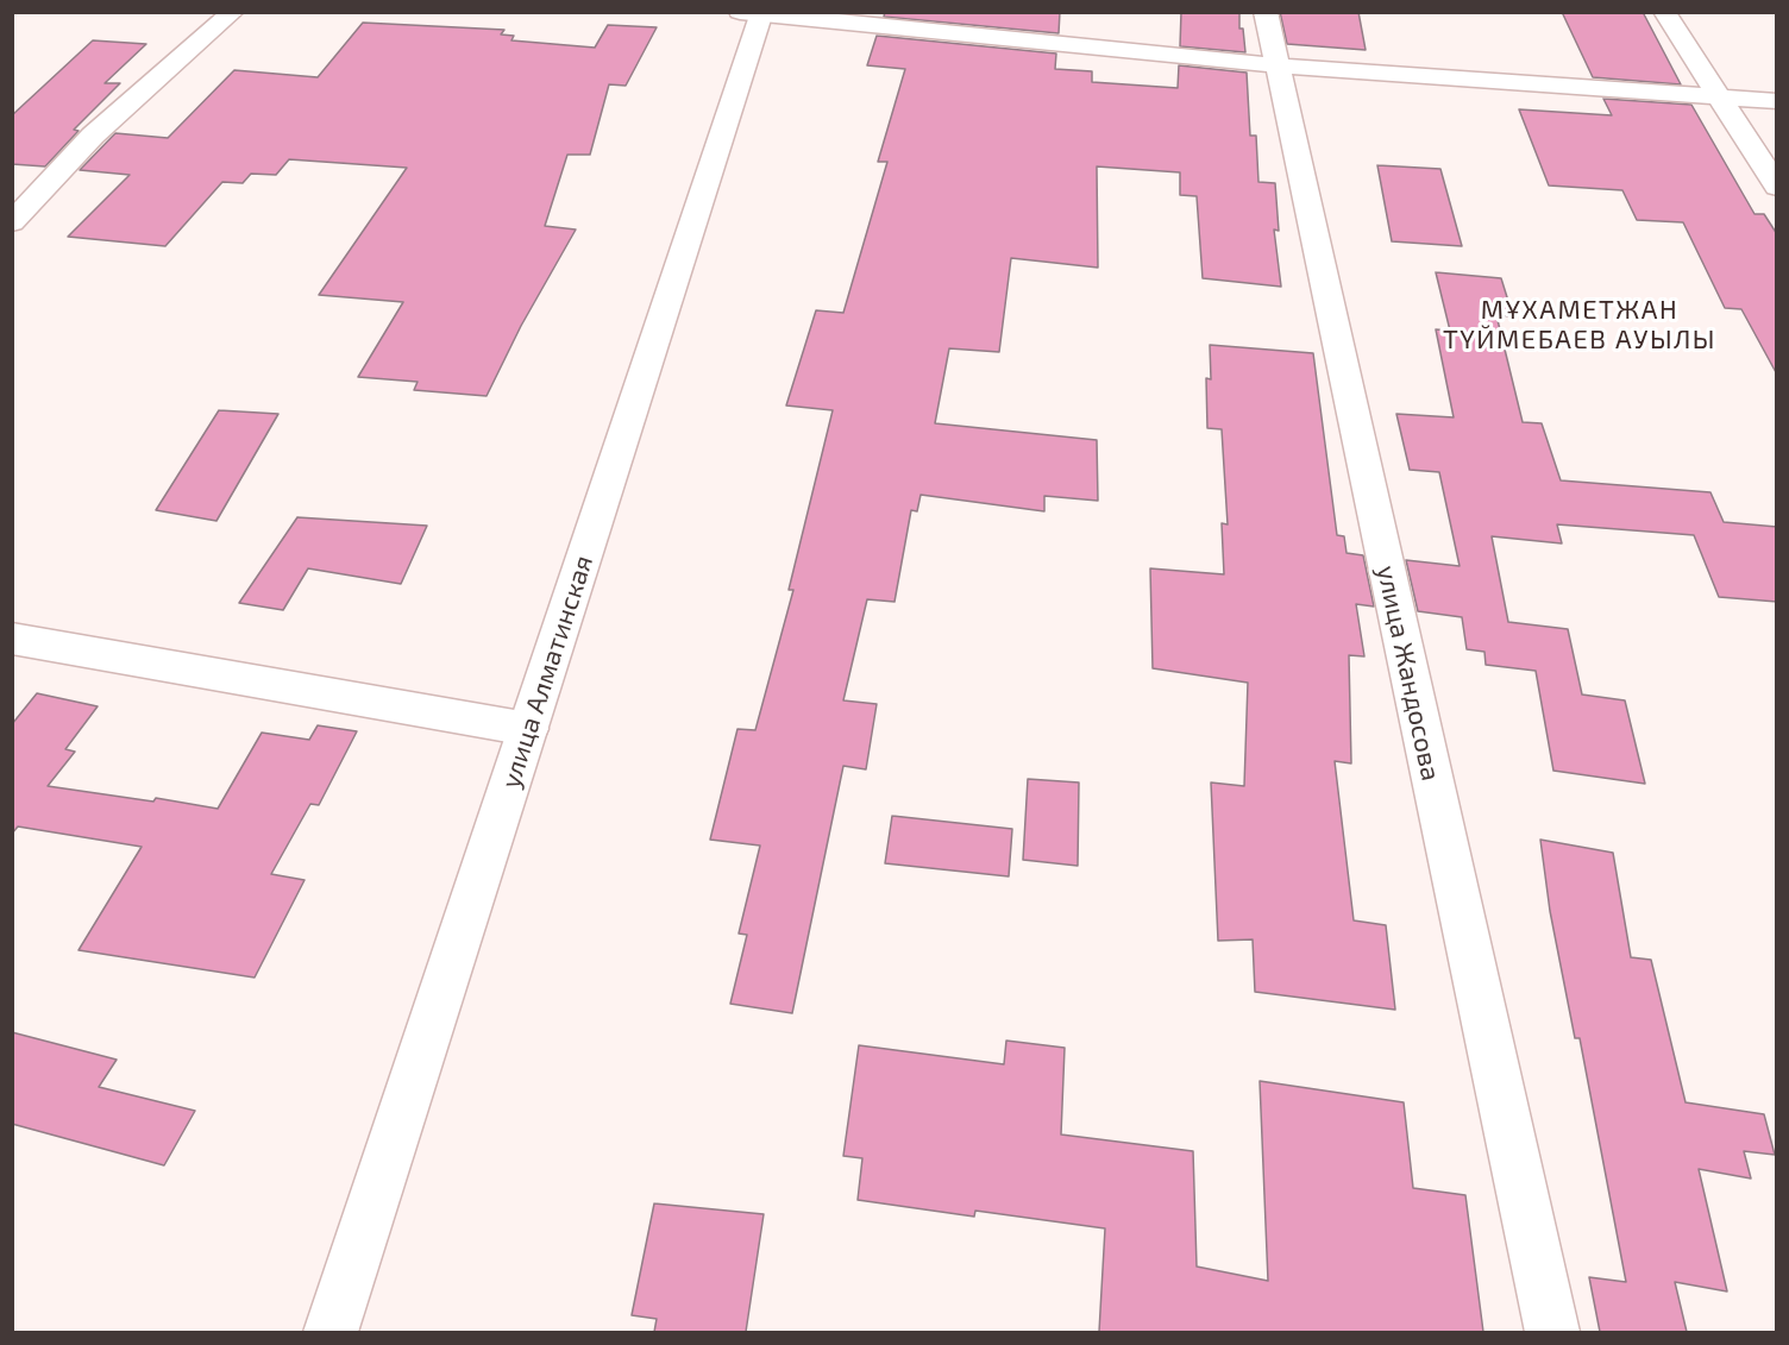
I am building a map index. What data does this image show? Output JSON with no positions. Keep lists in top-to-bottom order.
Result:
{
  "streets": {
    "street": ["улица Алматинская", "улица Жандосова"]
  },
  "districts": ["МҰХАМЕТЖАН ТҮЙМЕБАЕВ АУЫЛЫ"]
}
